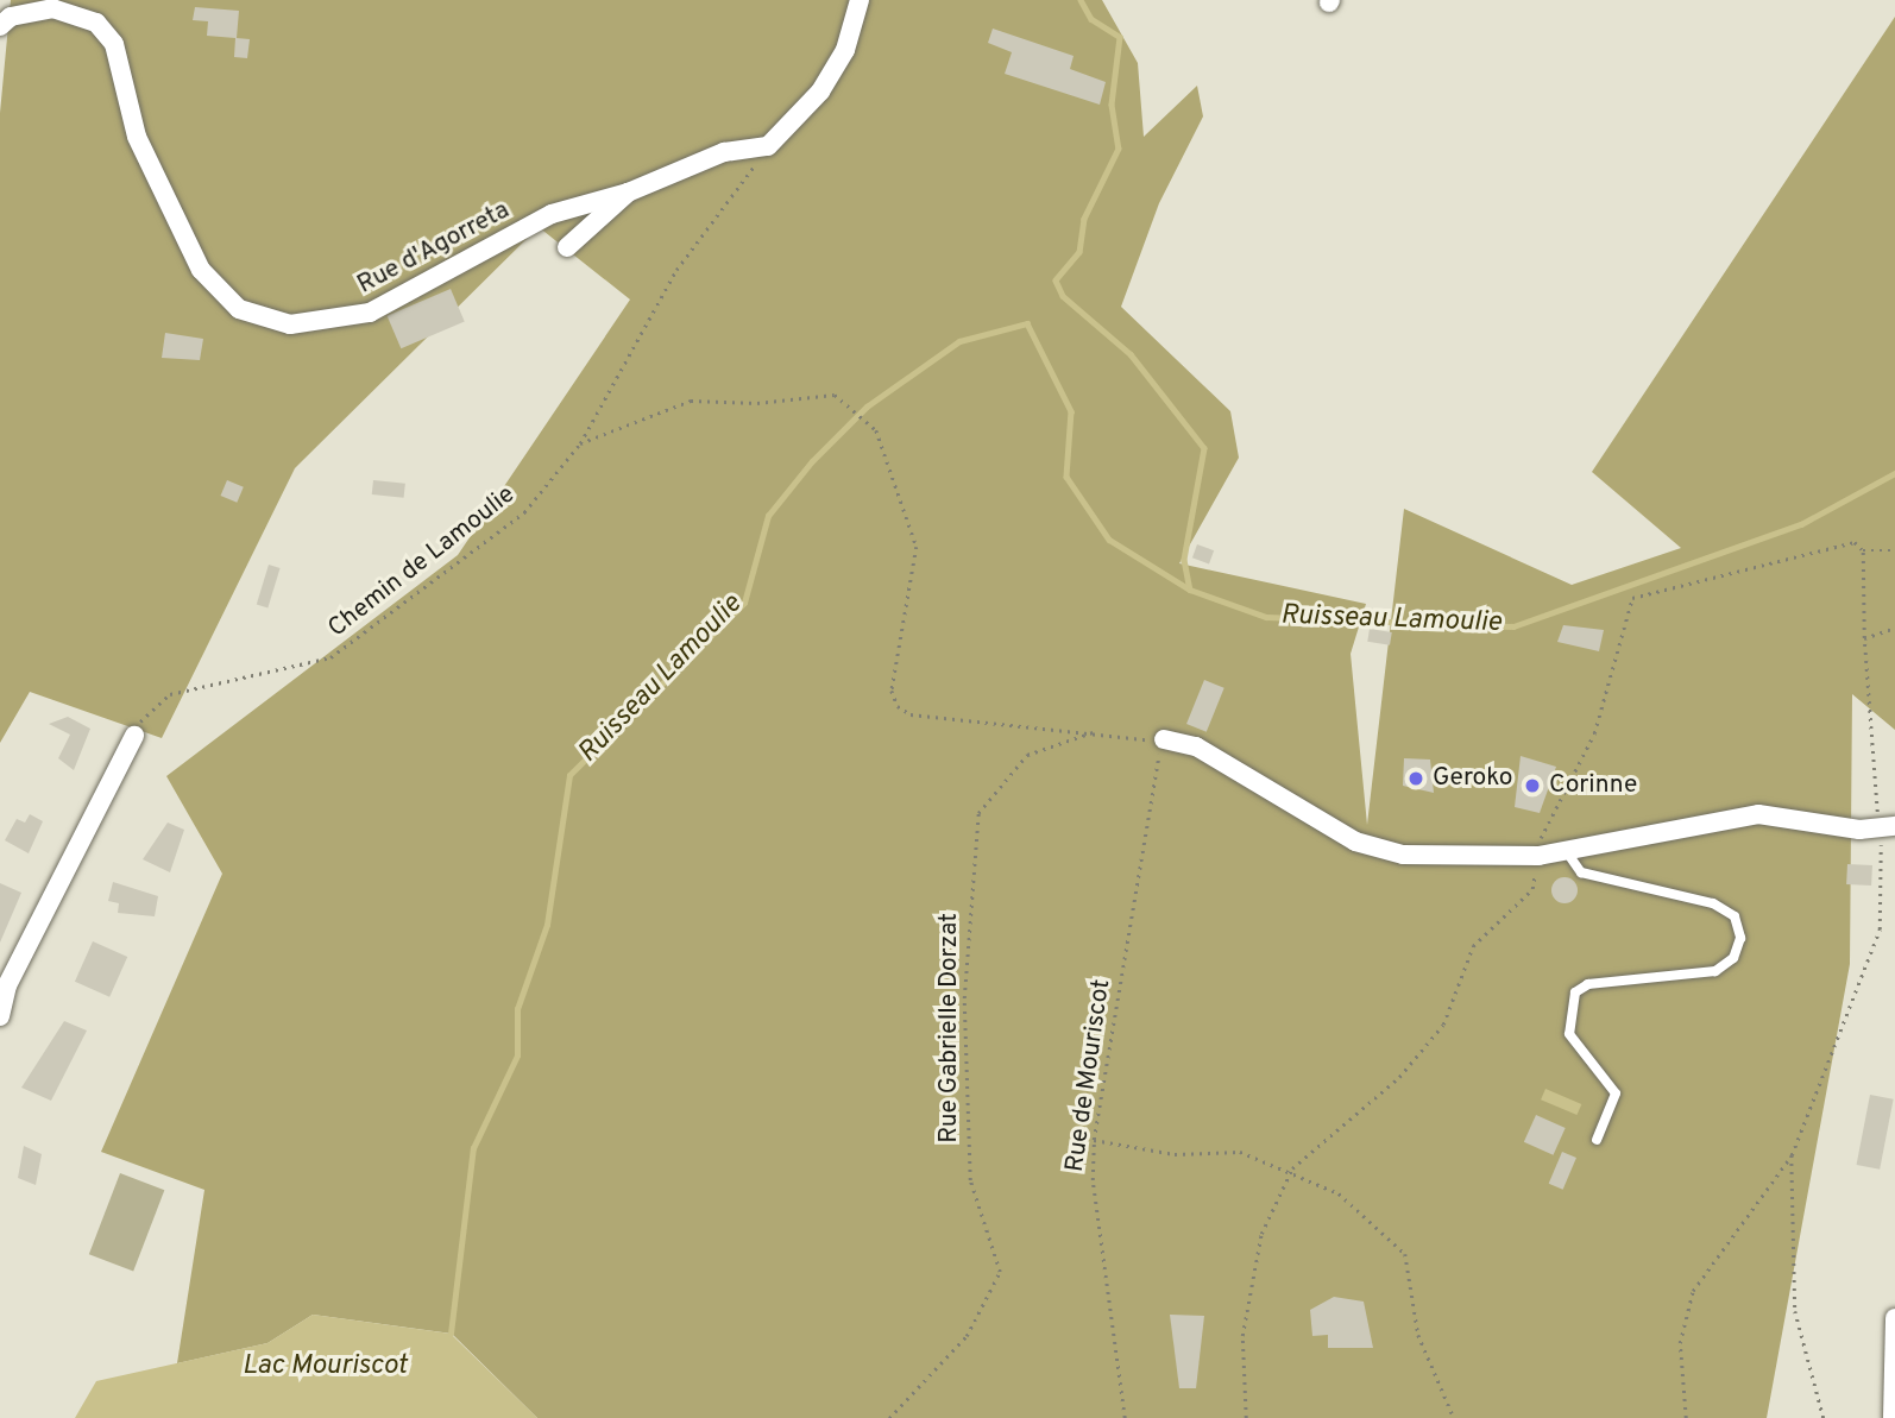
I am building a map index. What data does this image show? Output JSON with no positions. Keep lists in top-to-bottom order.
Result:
{
  "streets": {
    "street": ["Rue d'Agorreta"],
    "path": ["Chemin de Lamoulie", "Rue Gabrielle Dorzat", "Rue de Mouriscot"]
  },
  "crossings": [
    ["Rue d'Agorreta", "Chemin de Lamoulie"],
    ["Rue Gabrielle Dorzat", "Rue de Mouriscot"]
  ],
  "water": ["Ruisseau Lamoulie", "Lac Mouriscot"],
  "places": ["Geroko", "Corinne"]
}
